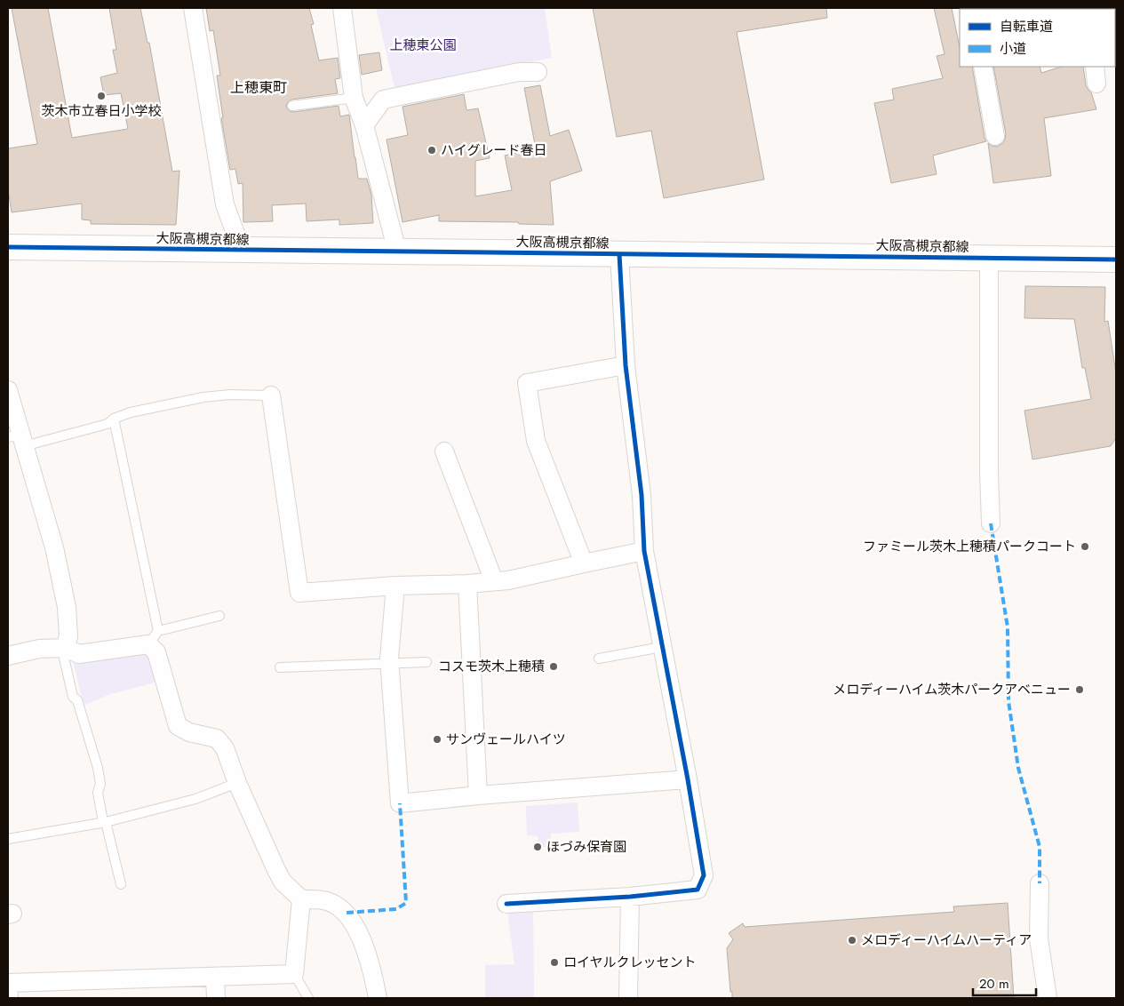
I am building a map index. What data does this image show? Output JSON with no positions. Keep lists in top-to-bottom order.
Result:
{
  "streets": {
    "main road": ["大阪高槻京都線"]
  },
  "districts": ["上穂東町"],
  "parks": ["上穂東公園"],
  "places": [
    "茨木市立春日小学校",
    "ハイグレード春日",
    "ファミール茨木上穂積パークコート",
    "コスモ茨木上穂積",
    "メロディーハイム茨木パークアベニュー",
    "サンヴェールハイツ",
    "ほづみ保育園",
    "メロディーハイムハーティア",
    "ロイヤルクレッセント"
  ],
  "legend": ["自転車道", "小道"],
  "scale_bar": "20 m"
}
